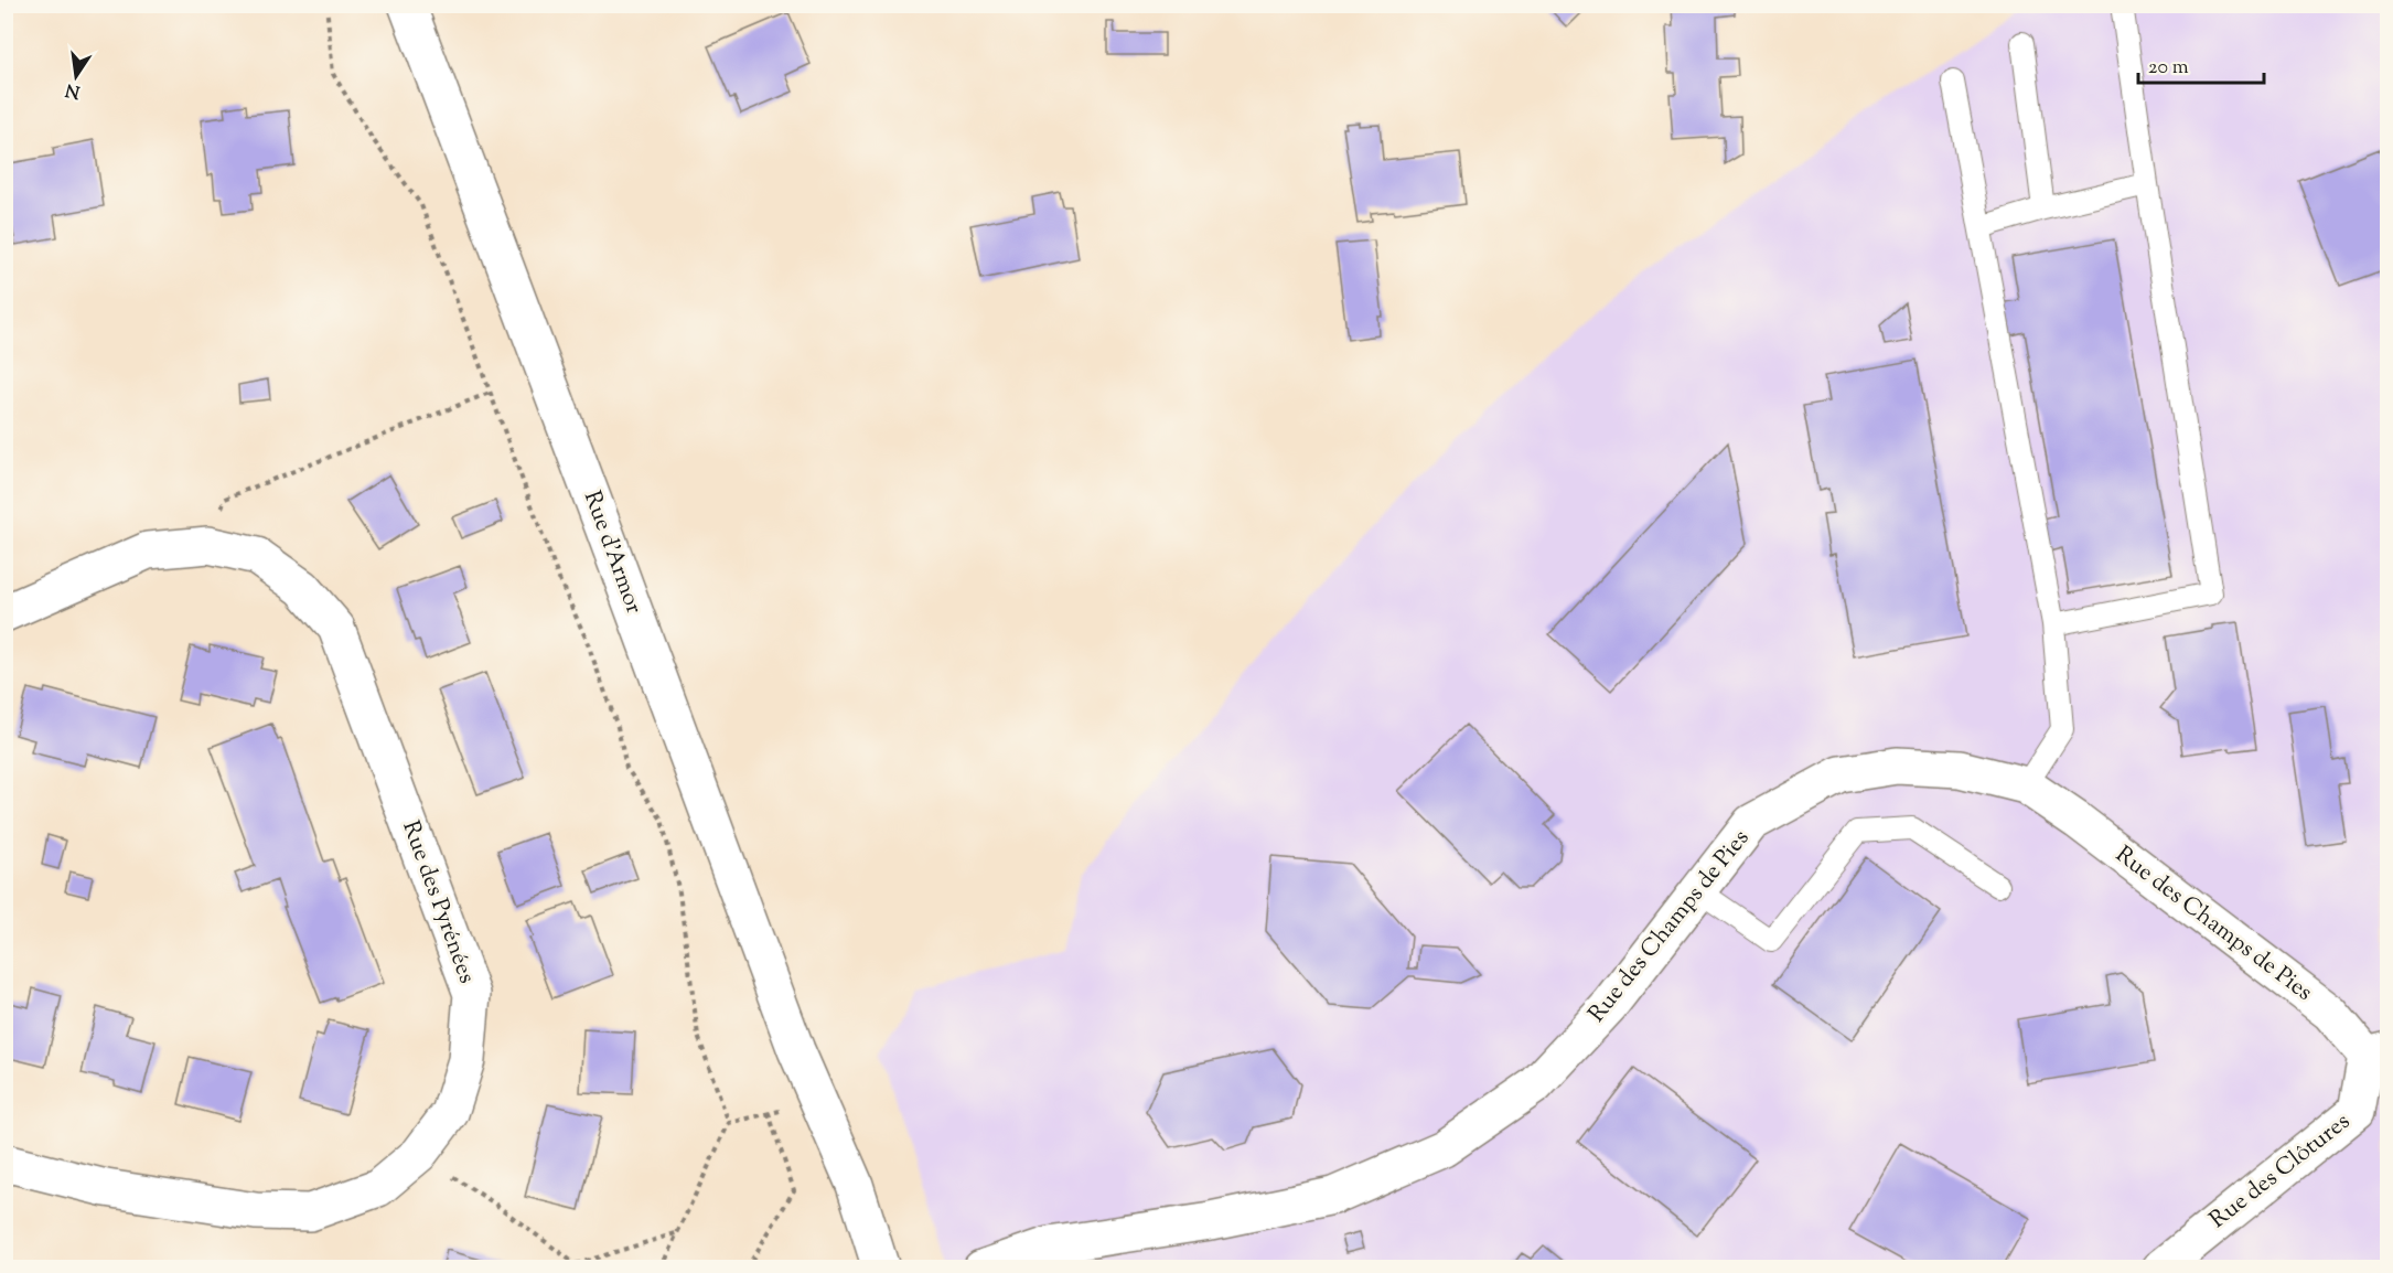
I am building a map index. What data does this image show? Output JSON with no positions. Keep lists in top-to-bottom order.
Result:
{
  "streets": {
    "street": [
      "Rue d'Armor",
      "Rue des Pyrénées",
      "Rue des Champs de Pies",
      "Rue des Clôtures"
    ]
  },
  "crossings": [
    ["Rue des Champs de Pies", "Rue des Clôtures"]
  ],
  "scale_bar": "20 m",
  "north": "bottom"
}
